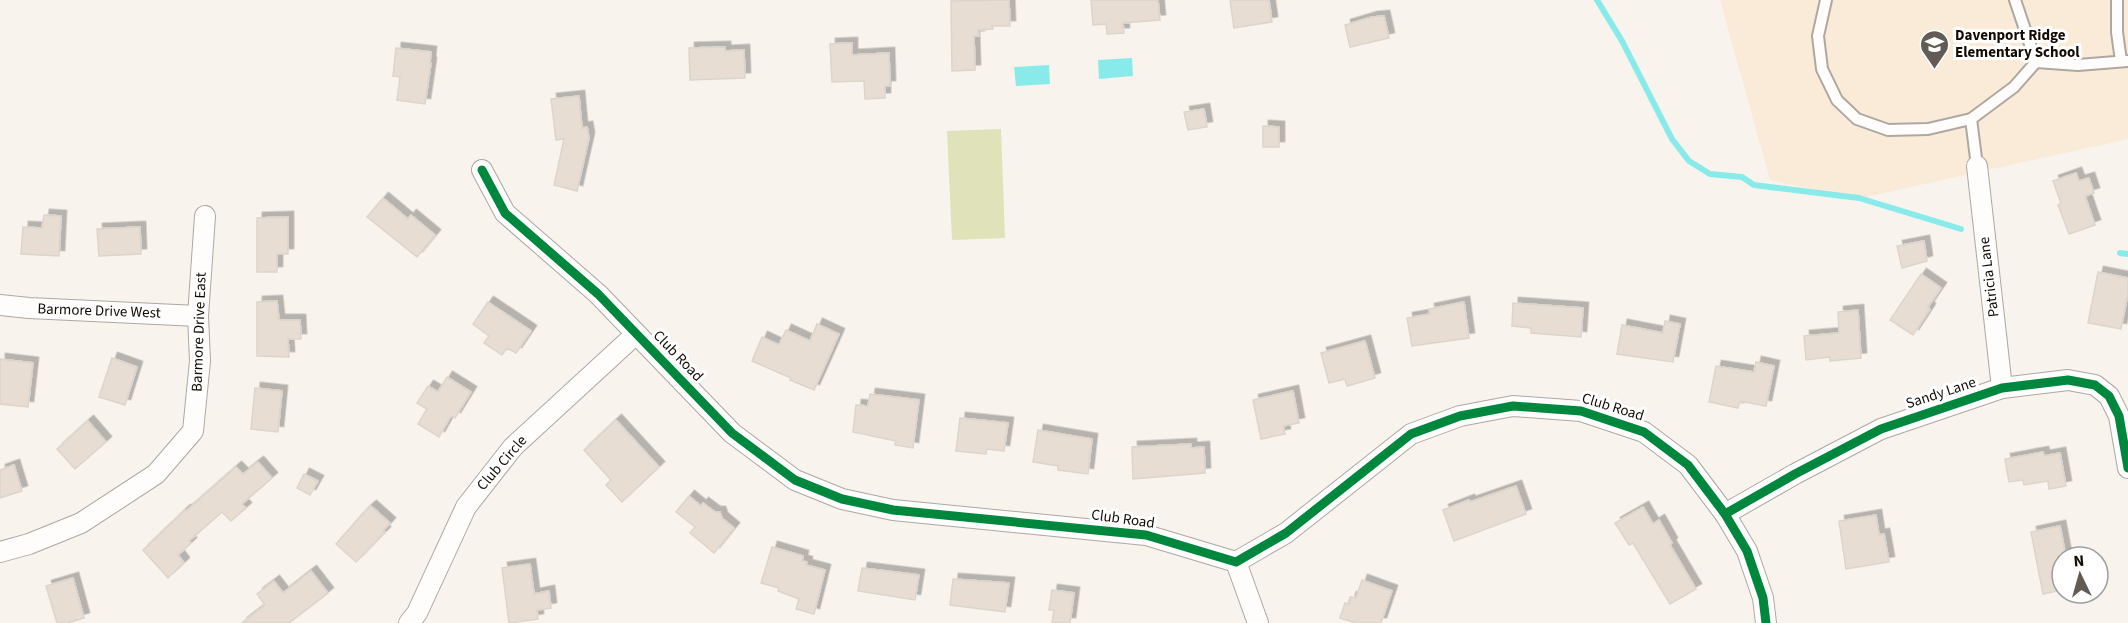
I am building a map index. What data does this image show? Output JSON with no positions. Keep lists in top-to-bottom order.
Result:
{
  "streets": {
    "street": [
      "Patricia Lane",
      "Barmore Drive West",
      "Barmore Drive East",
      "Club Road",
      "Sandy Lane",
      "Club Circle"
    ]
  },
  "crossings": [
    ["Patricia Lane", "Sandy Lane"],
    ["Barmore Drive West", "Barmore Drive East"],
    ["Club Road", "Sandy Lane"],
    ["Club Road", "Club Circle"]
  ],
  "places": {
    "school or university": ["Davenport Ridge Elementary School"]
  },
  "north": "top"
}
